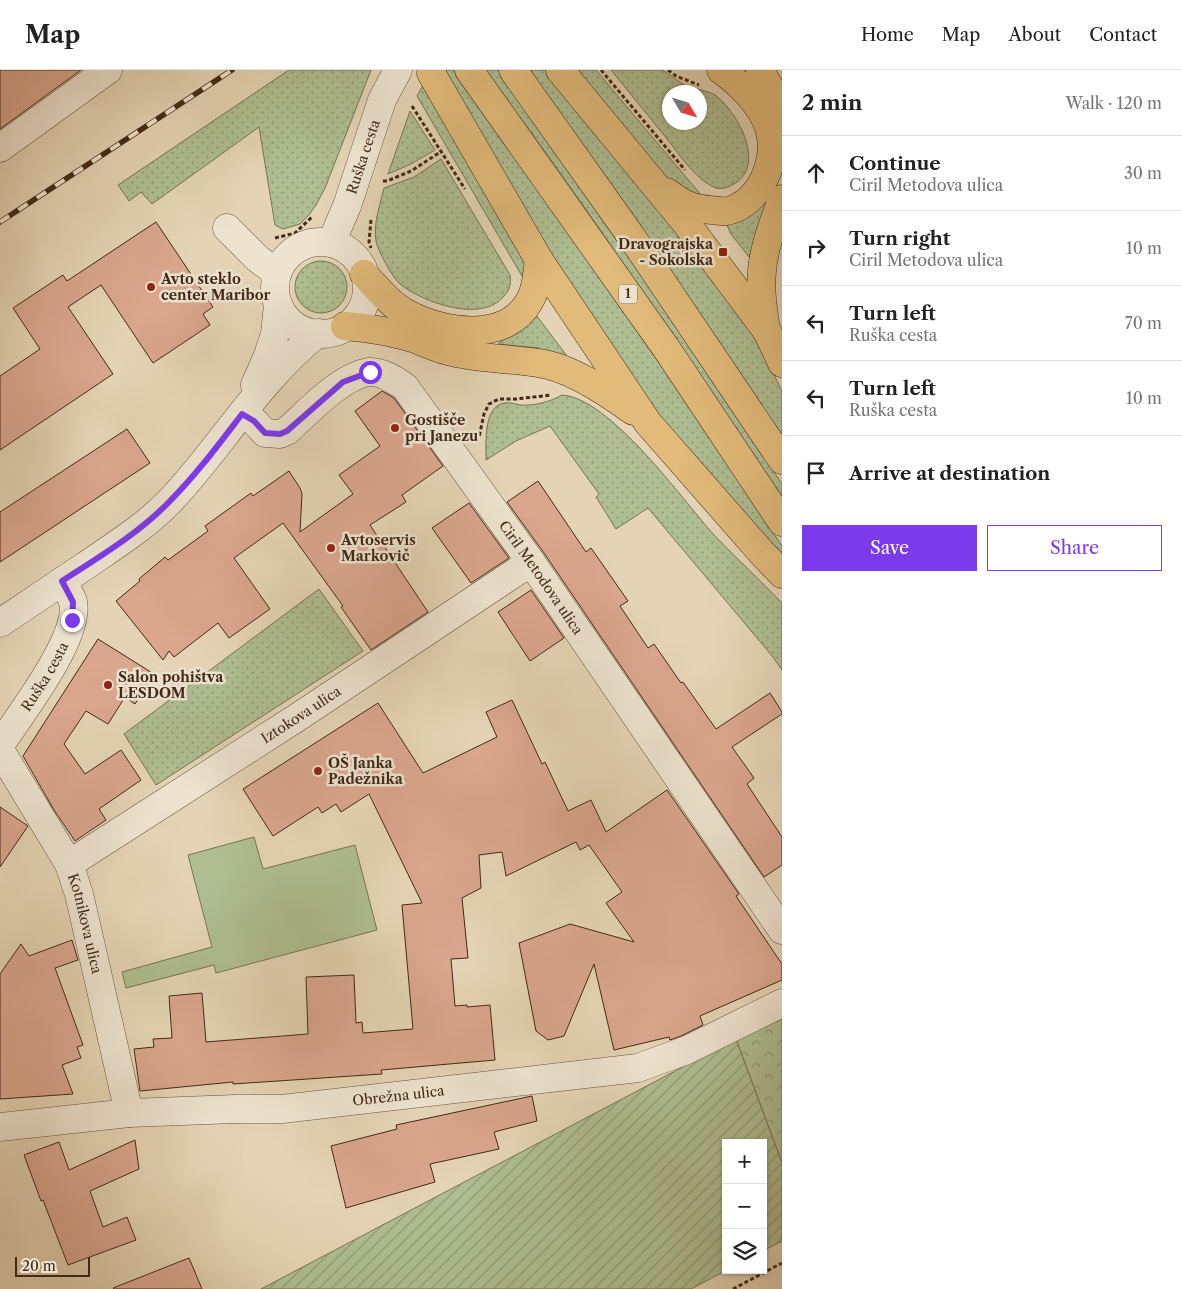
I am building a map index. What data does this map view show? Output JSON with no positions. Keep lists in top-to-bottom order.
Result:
{
  "streets": {
    "main road": ["1"],
    "street": [
      "Ruška cesta",
      "Ciril Metodova ulica",
      "Iztokova ulica",
      "Kotnikova ulica",
      "Obrežna ulica"
    ]
  },
  "crossings": [
    ["Ciril Metodova ulica", "Iztokova ulica"],
    ["Iztokova ulica", "Kotnikova ulica"],
    ["Kotnikova ulica", "Obrežna ulica"]
  ],
  "places": {
    "transit": ["Dravograjska - Sokolska"],
    "other": [
      "Avto steklo center Maribor",
      "Gostišče pri Janezu",
      "Avtoservis Markovič",
      "Salon pohištva LESDOM",
      "OŠ Janka Padežnika"
    ]
  },
  "scale_bar": "20 m",
  "north": "bottom right",
  "page": {
    "header": "Map",
    "nav": [
      "Home",
      "Map",
      "About",
      "Contact"
    ],
    "heading": ["2 min", "Walk · 120 m"],
    "list": [
      ["Continue", "Ciril Metodova ulica", "30 m"],
      ["Turn right", "Ciril Metodova ulica", "10 m"],
      ["Turn left", "Ruška cesta", "70 m"],
      ["Turn left", "Ruška cesta", "10 m"],
      "Arrive at destination"
    ],
    "buttons": ["Save", "Share"],
    "map_buttons": ["+", "−"],
    "scale": "20 m"
  }
}
